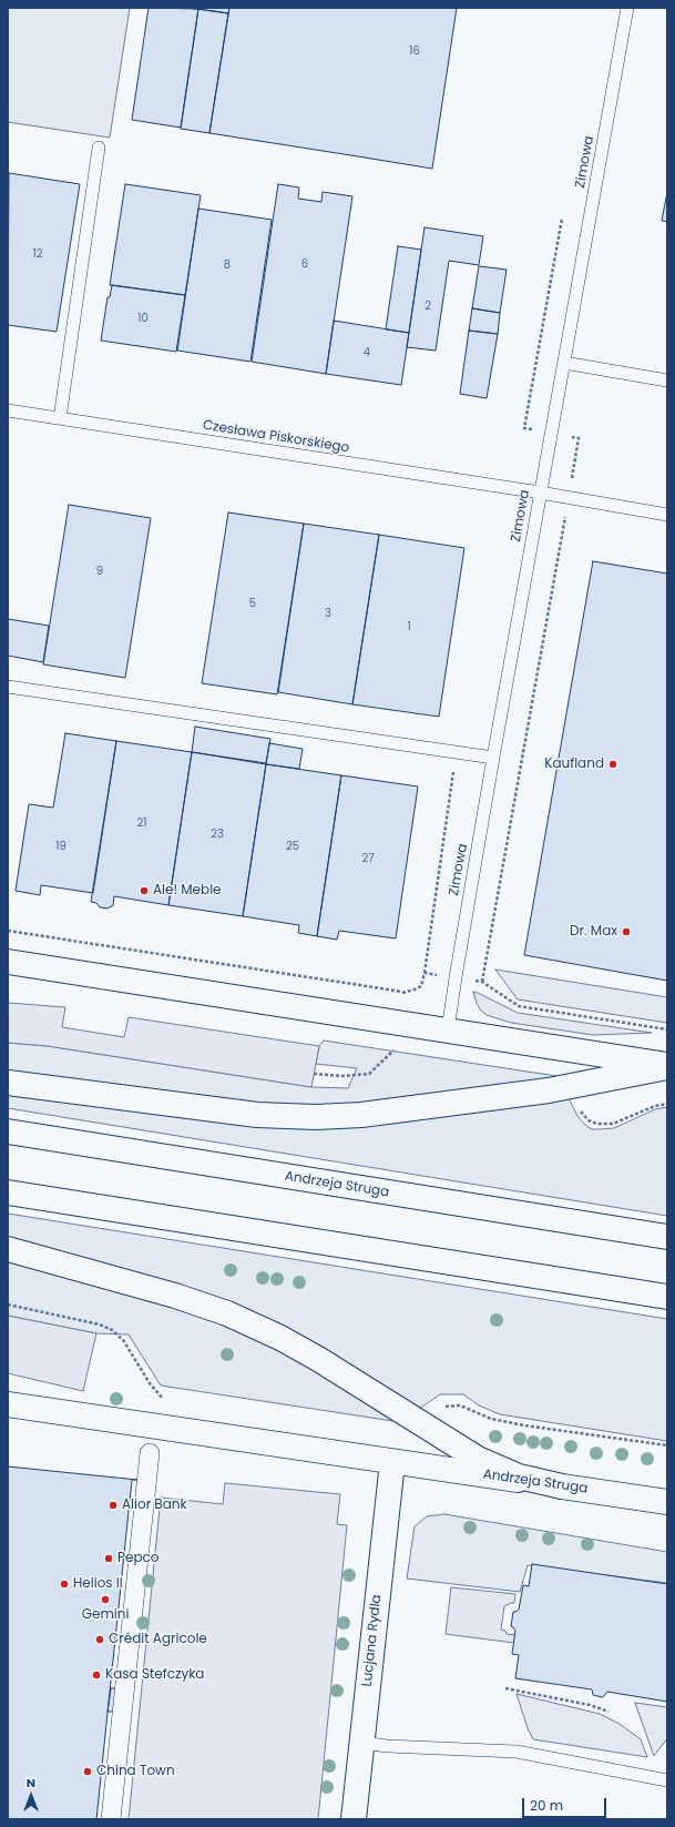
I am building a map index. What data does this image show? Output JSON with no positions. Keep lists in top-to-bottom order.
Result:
{
  "streets": {
    "main road": ["Andrzeja Struga", "Lucjana Rydla"],
    "lane": ["Zimowa", "Czesława Piskorskiego"]
  },
  "crossings": [
    ["Zimowa", "Czesława Piskorskiego"],
    ["Andrzeja Struga", "Lucjana Rydla"]
  ],
  "places": [
    "Kaufland",
    "Ale! Meble",
    "Dr. Max",
    "Alior Bank",
    "Pepco",
    "Helios II",
    "Gemini",
    "Crédit Agricole",
    "Kasa Stefczyka",
    "China Town"
  ],
  "house_numbers": [
    "16",
    "12",
    "6",
    "8",
    "2",
    "10",
    "4",
    "9",
    "5",
    "3",
    "1",
    "21",
    "23",
    "19",
    "25",
    "27"
  ],
  "scale_bar": "20 m",
  "north": "top"
}
